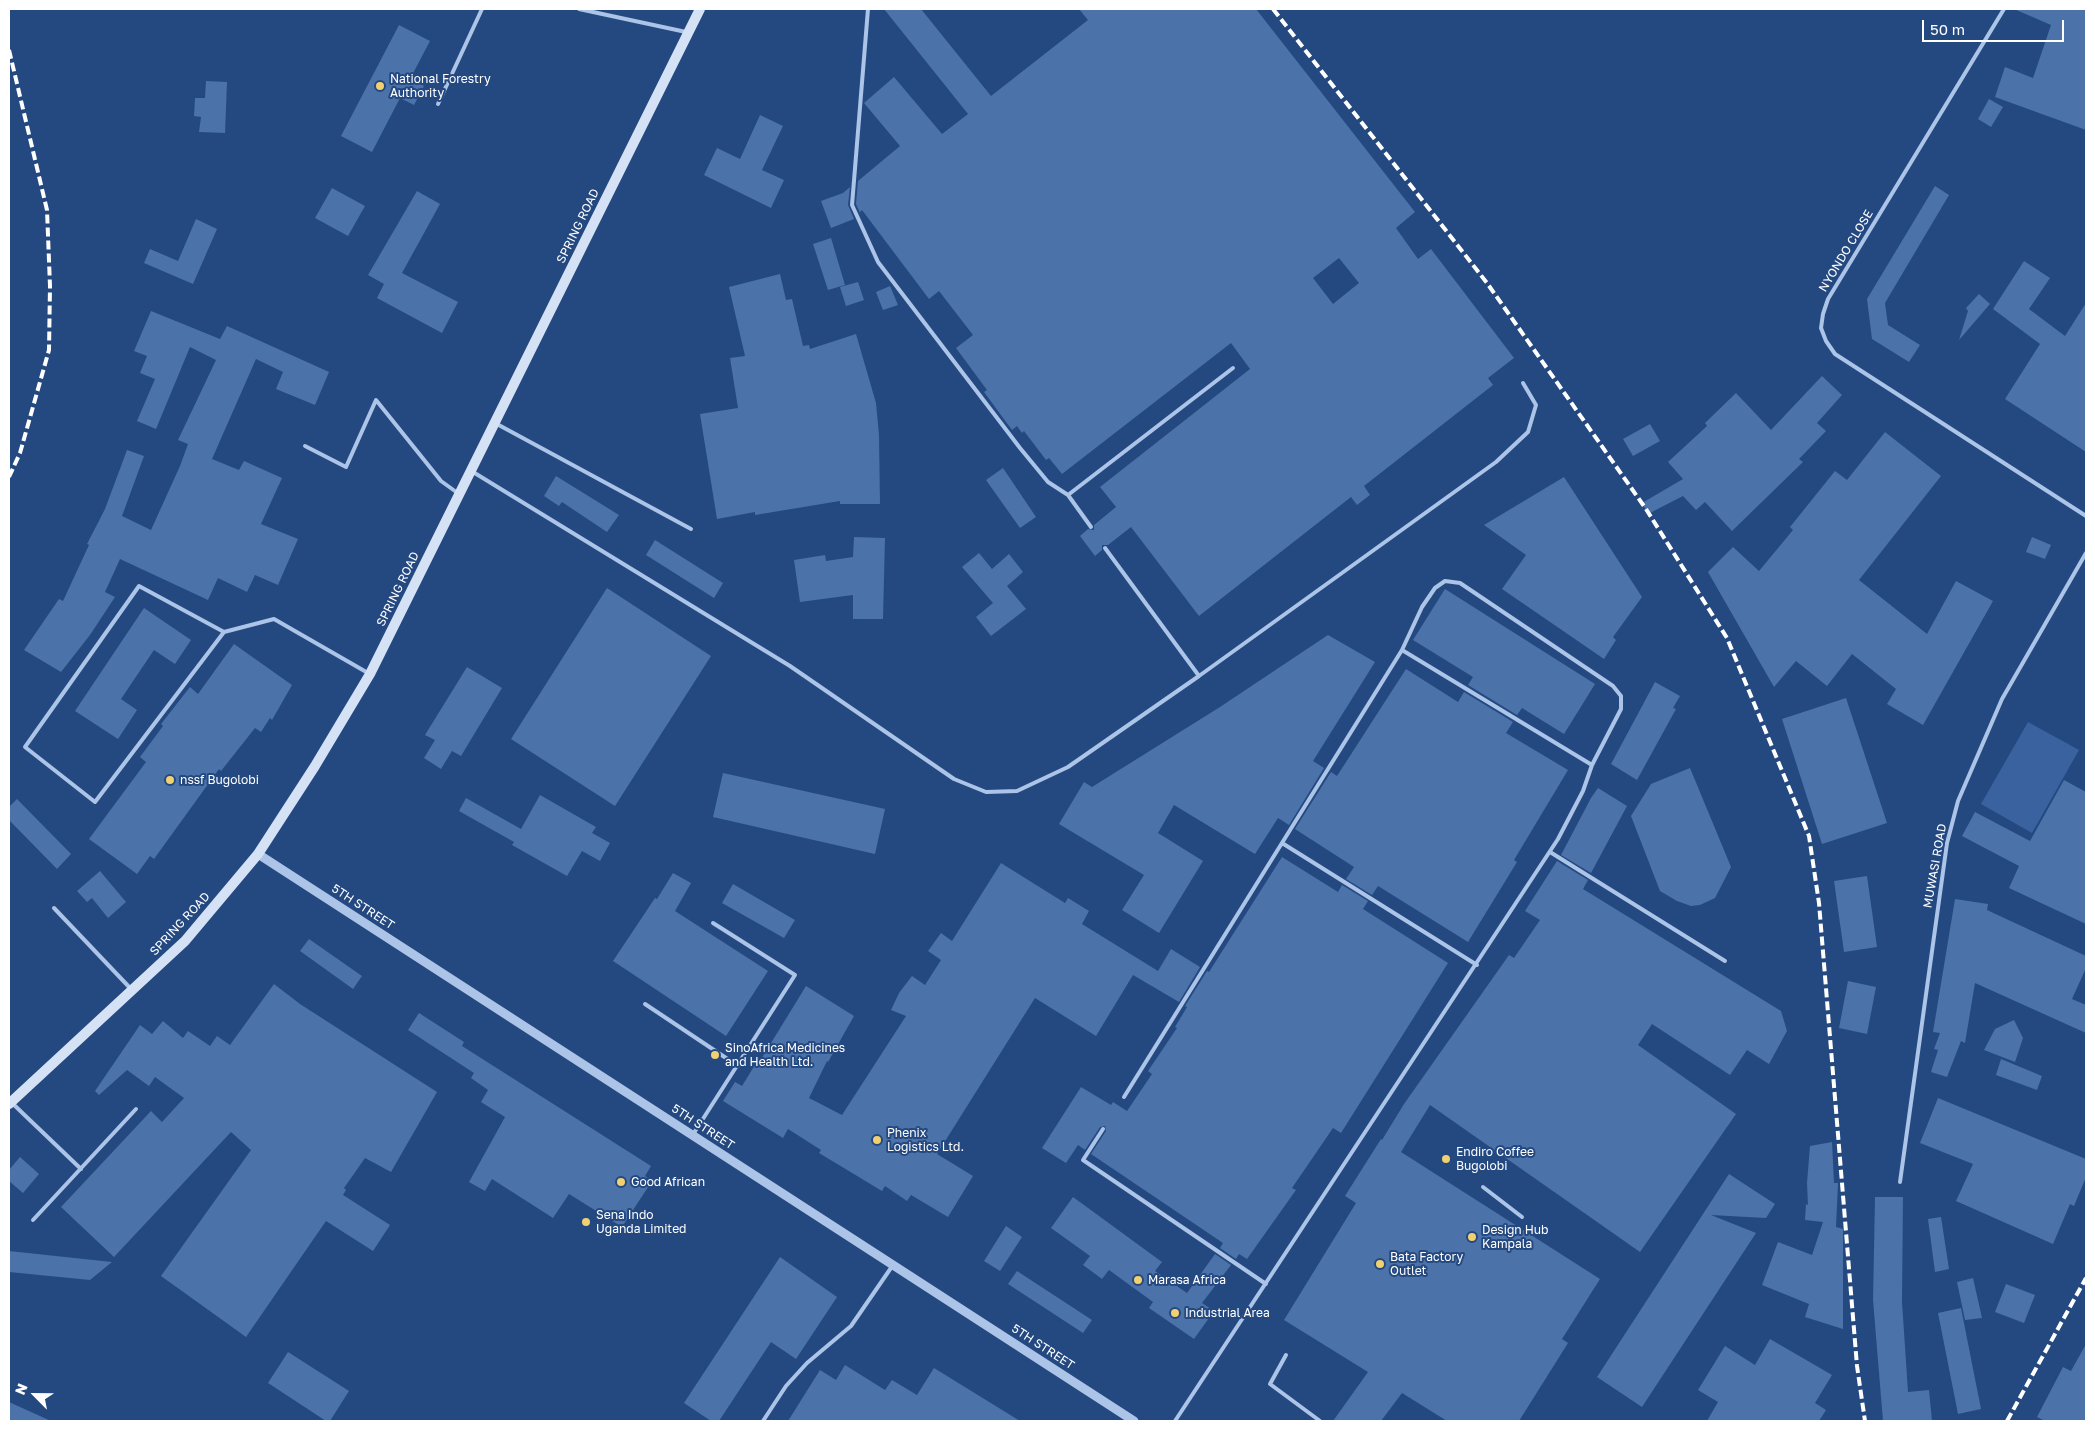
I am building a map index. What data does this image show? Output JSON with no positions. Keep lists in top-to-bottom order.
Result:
{
  "streets": {
    "main road": ["SPRING ROAD"],
    "street": ["5TH STREET"],
    "lane": ["NYONDO CLOSE", "MUWASI ROAD"]
  },
  "crossings": [
    ["SPRING ROAD", "5TH STREET"]
  ],
  "places": [
    "National Forestry Authority",
    "nssf Bugolobi",
    "SinoAfrica Medicines and Health Ltd.",
    "Phenix Logistics Ltd.",
    "Endiro Coffee Bugolobi",
    "Good African",
    "Sena Indo Uganda Limited",
    "Design Hub Kampala",
    "Bata Factory Outlet",
    "Marasa Africa",
    "Industrial Area"
  ],
  "scale_bar": "50 m",
  "north": "top left"
}
